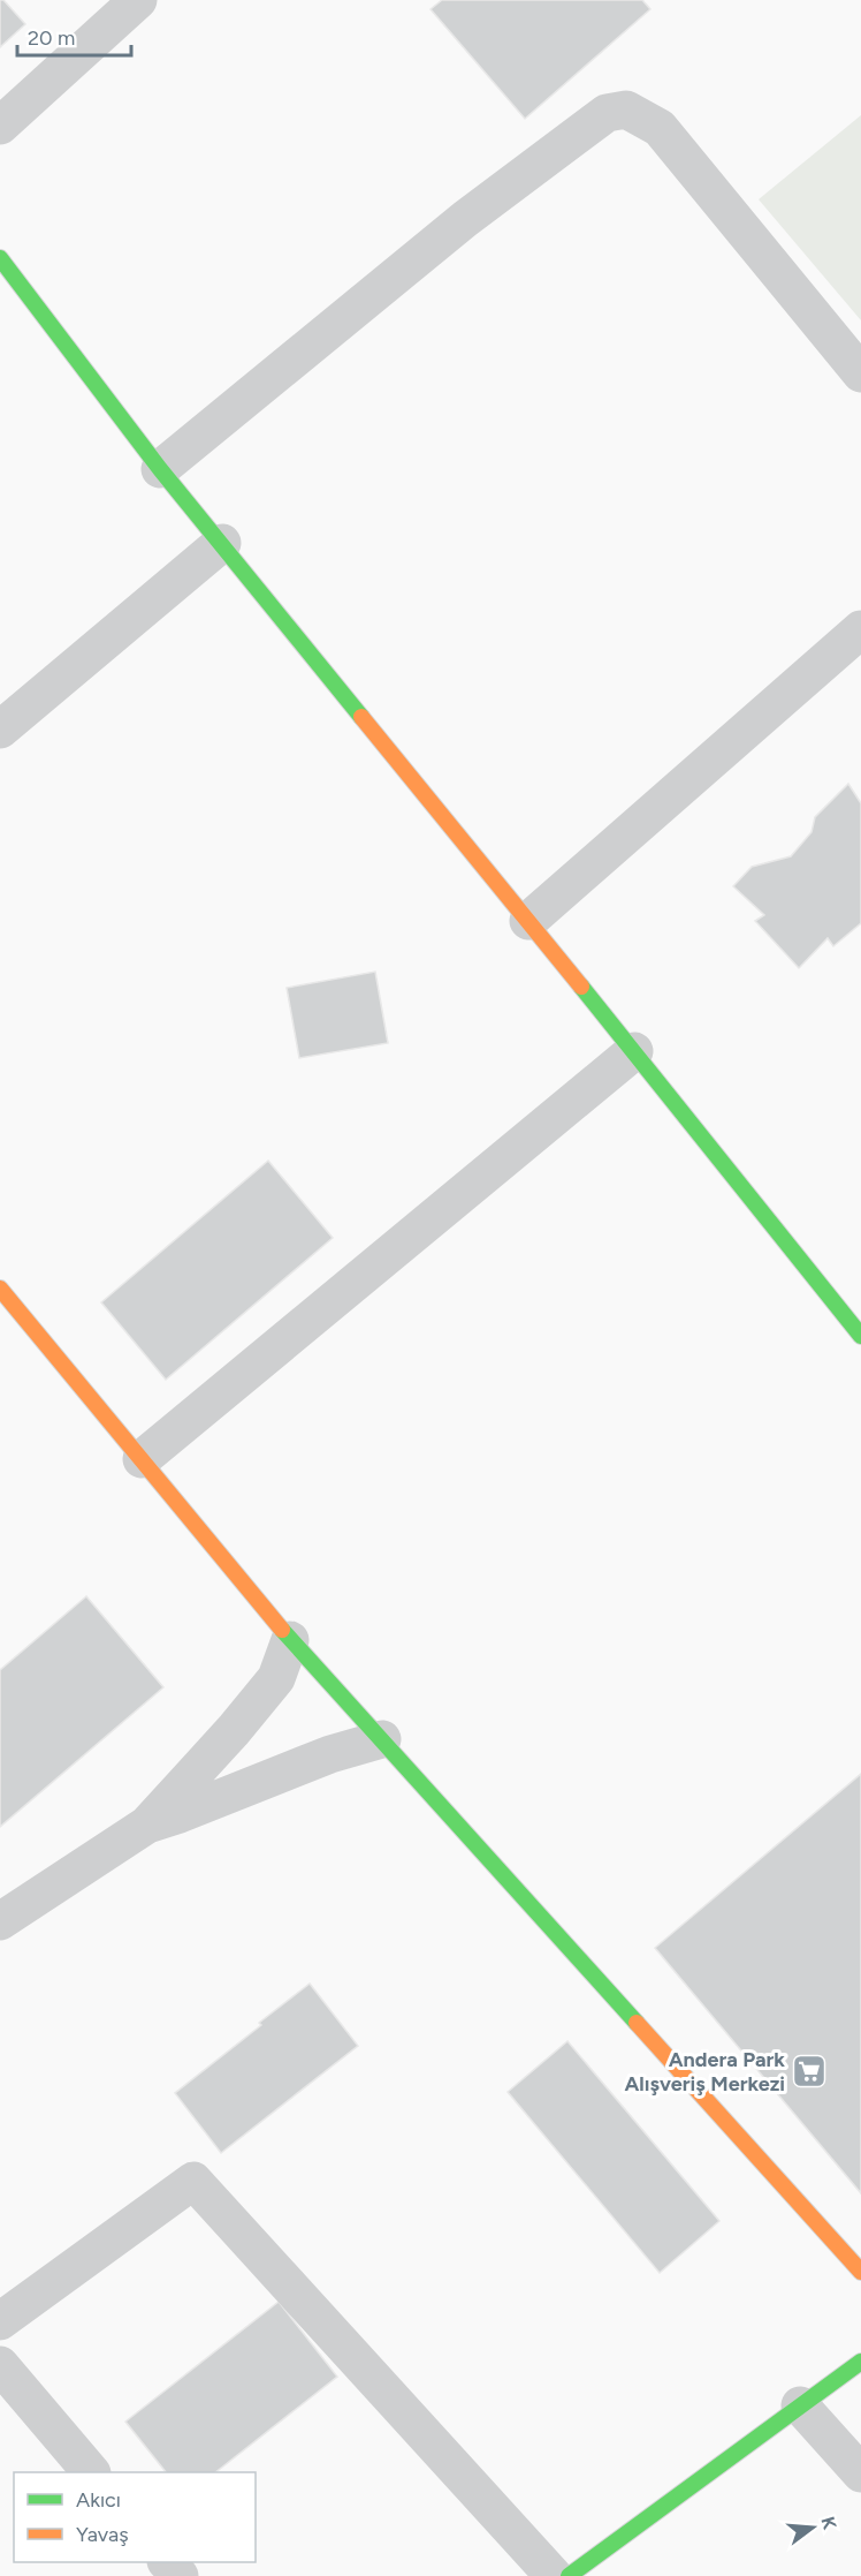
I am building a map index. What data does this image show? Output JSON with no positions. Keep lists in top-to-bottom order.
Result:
{
  "places": {
    "supermarket": ["Andera Park Alışveriş Merkezi"]
  },
  "legend": ["Akıcı", "Yavaş"],
  "scale_bar": "20 m",
  "north": "right"
}
